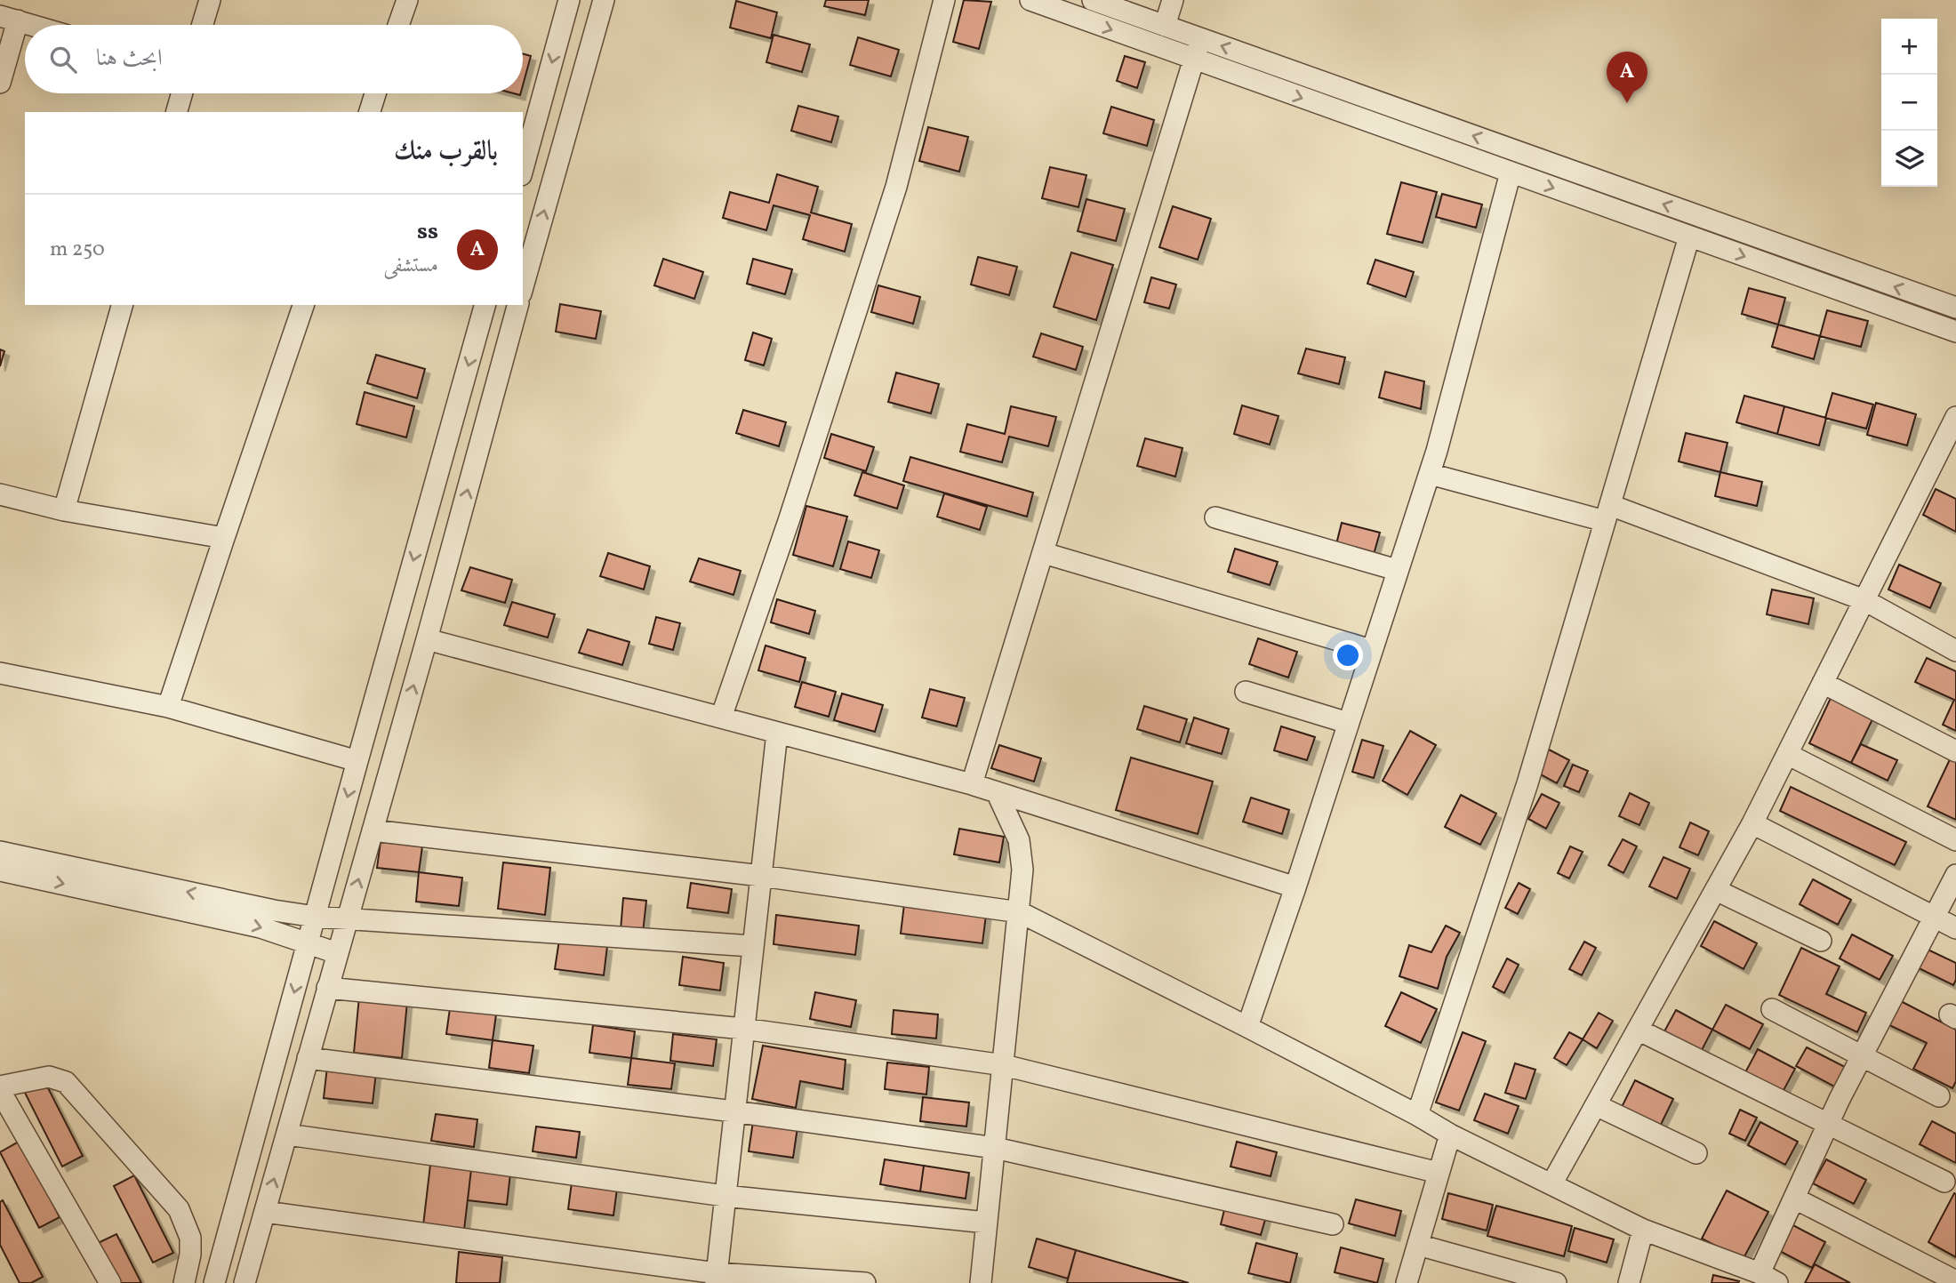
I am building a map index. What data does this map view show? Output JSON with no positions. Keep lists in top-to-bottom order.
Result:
{
  "page": {
    "map_buttons": ["+", "−"],
    "search": "ابحث هنا",
    "pins": "A",
    "heading": "بالقرب منك",
    "list": [
      {
        "mark": "A",
        "name": "ss",
        "note": "مستشفى",
        "value": "250 m"
      }
    ]
  }
}
